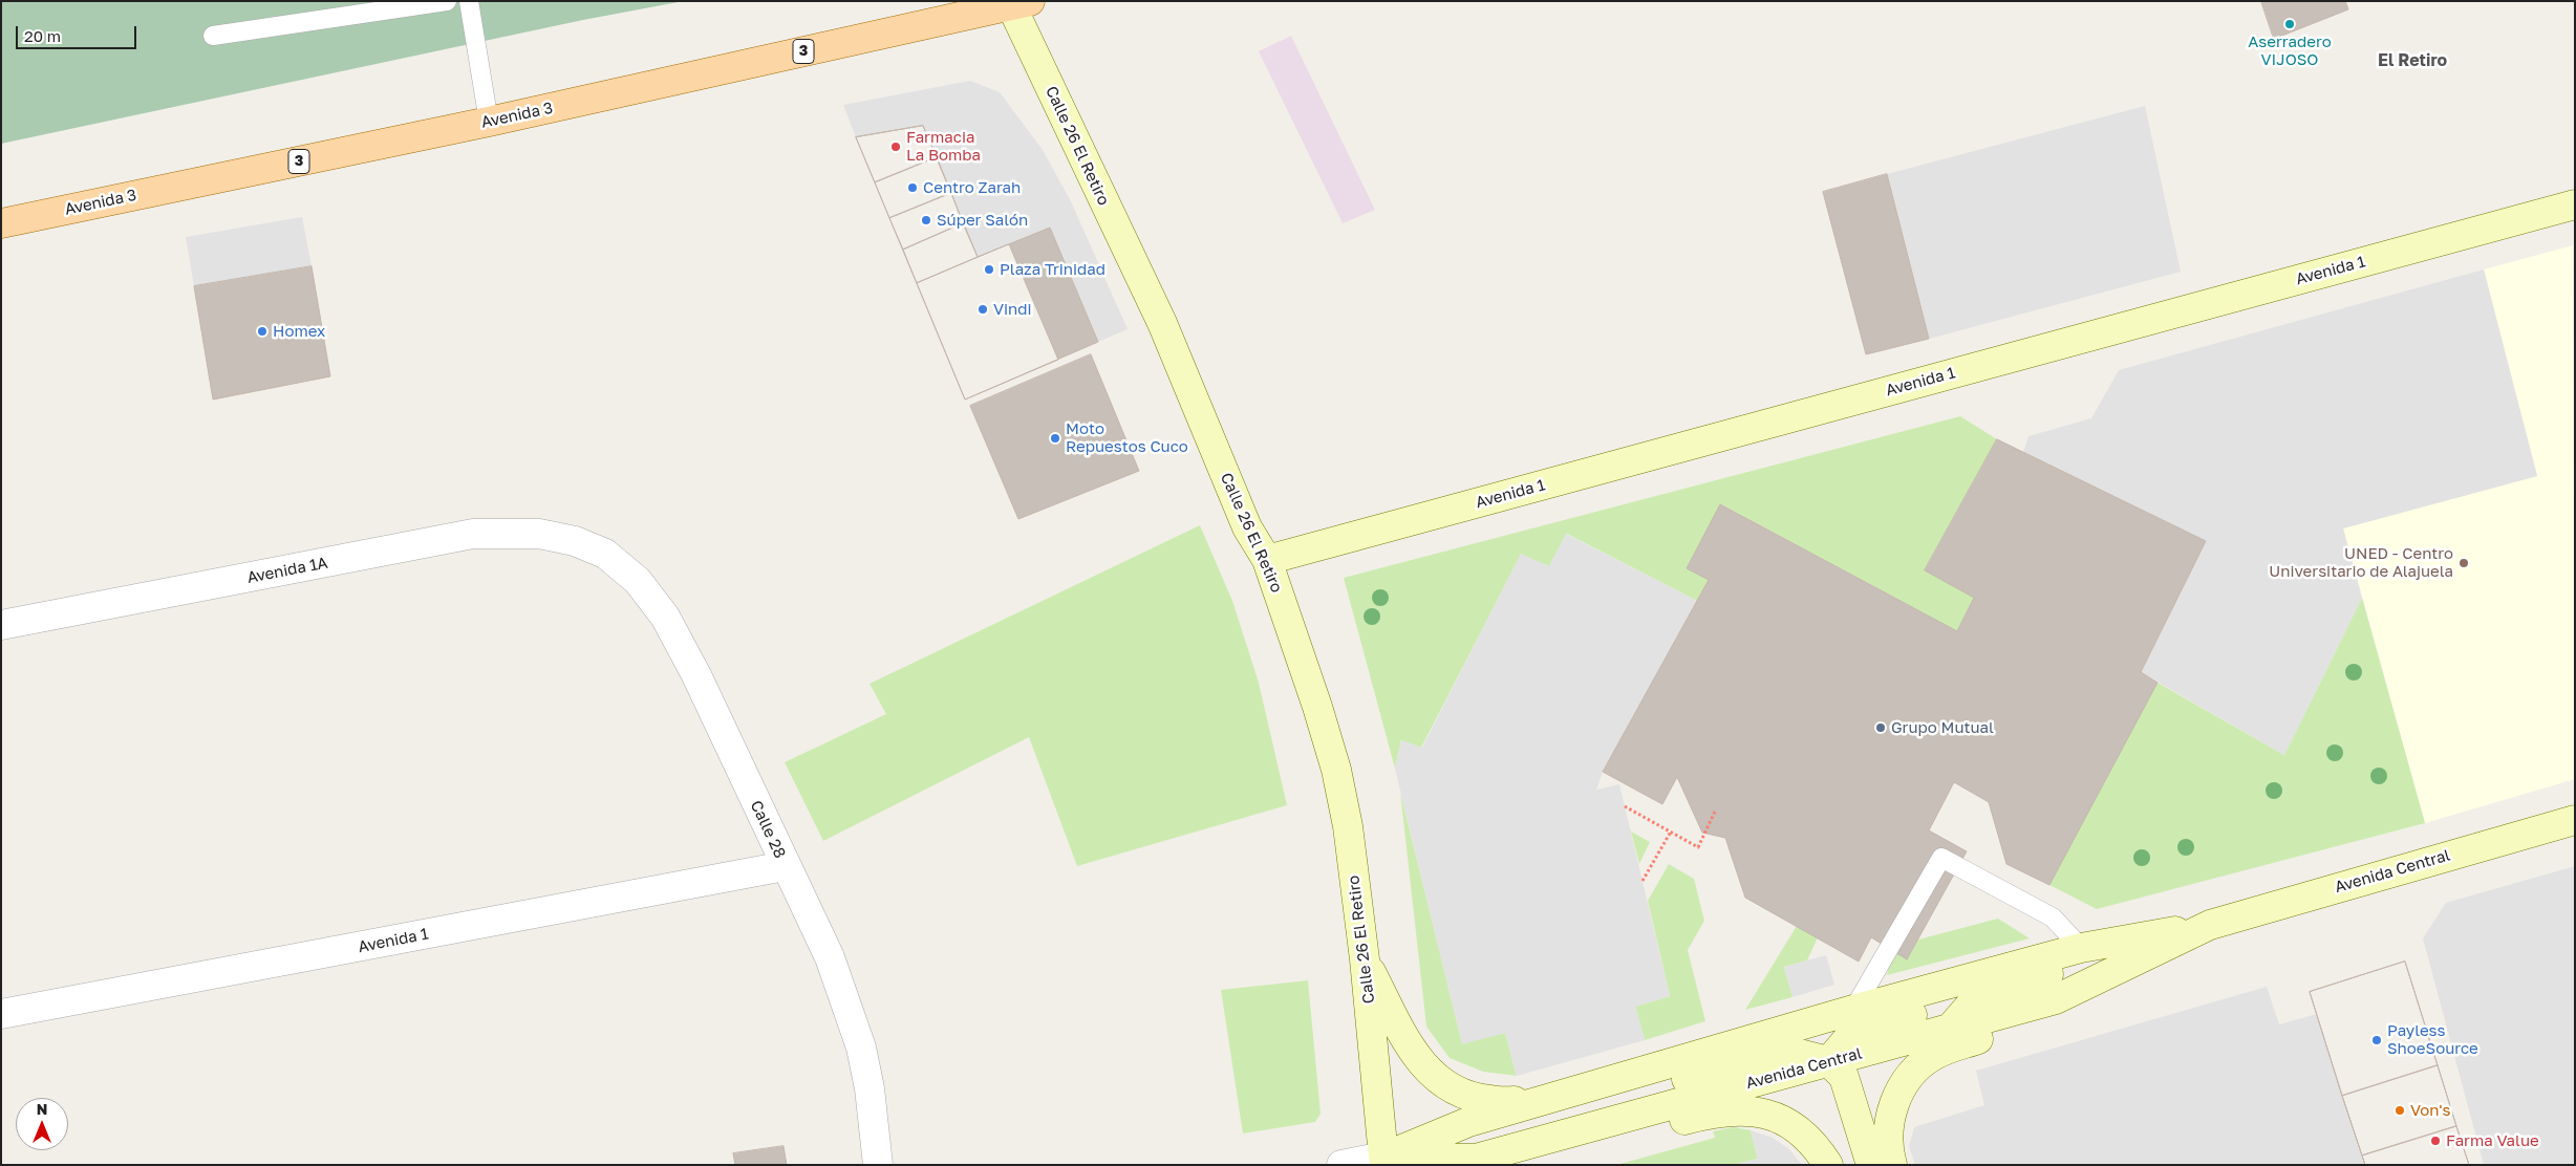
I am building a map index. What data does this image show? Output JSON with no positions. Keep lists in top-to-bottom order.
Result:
{
  "streets": {
    "main road": ["3", "Avenida 3"],
    "street": [
      "Calle 26 El Retiro",
      "Avenida 1",
      "Avenida 1A",
      "Calle 28",
      "Avenida Central"
    ]
  },
  "crossings": [
    ["Avenida 3", "Calle 26 El Retiro"],
    ["Calle 26 El Retiro", "Avenida 1"],
    ["Calle 26 El Retiro", "Avenida Central"],
    ["Avenida 1", "Calle 28"],
    ["Avenida 1A", "Calle 28"]
  ],
  "districts": ["El Retiro"],
  "places": [
    "Aserradero VIJOSO",
    "Farmacia La Bomba",
    "Centro Zarah",
    "Súper Salón",
    "Plaza Trinidad",
    "Vindi",
    "Homex",
    "Moto Repuestos Cuco",
    "UNED - Centro Universitario de Alajuela",
    "Grupo Mutual",
    "Payless ShoeSource",
    "Von's",
    "Farma Value"
  ],
  "scale_bar": "20 m",
  "north": "top"
}
